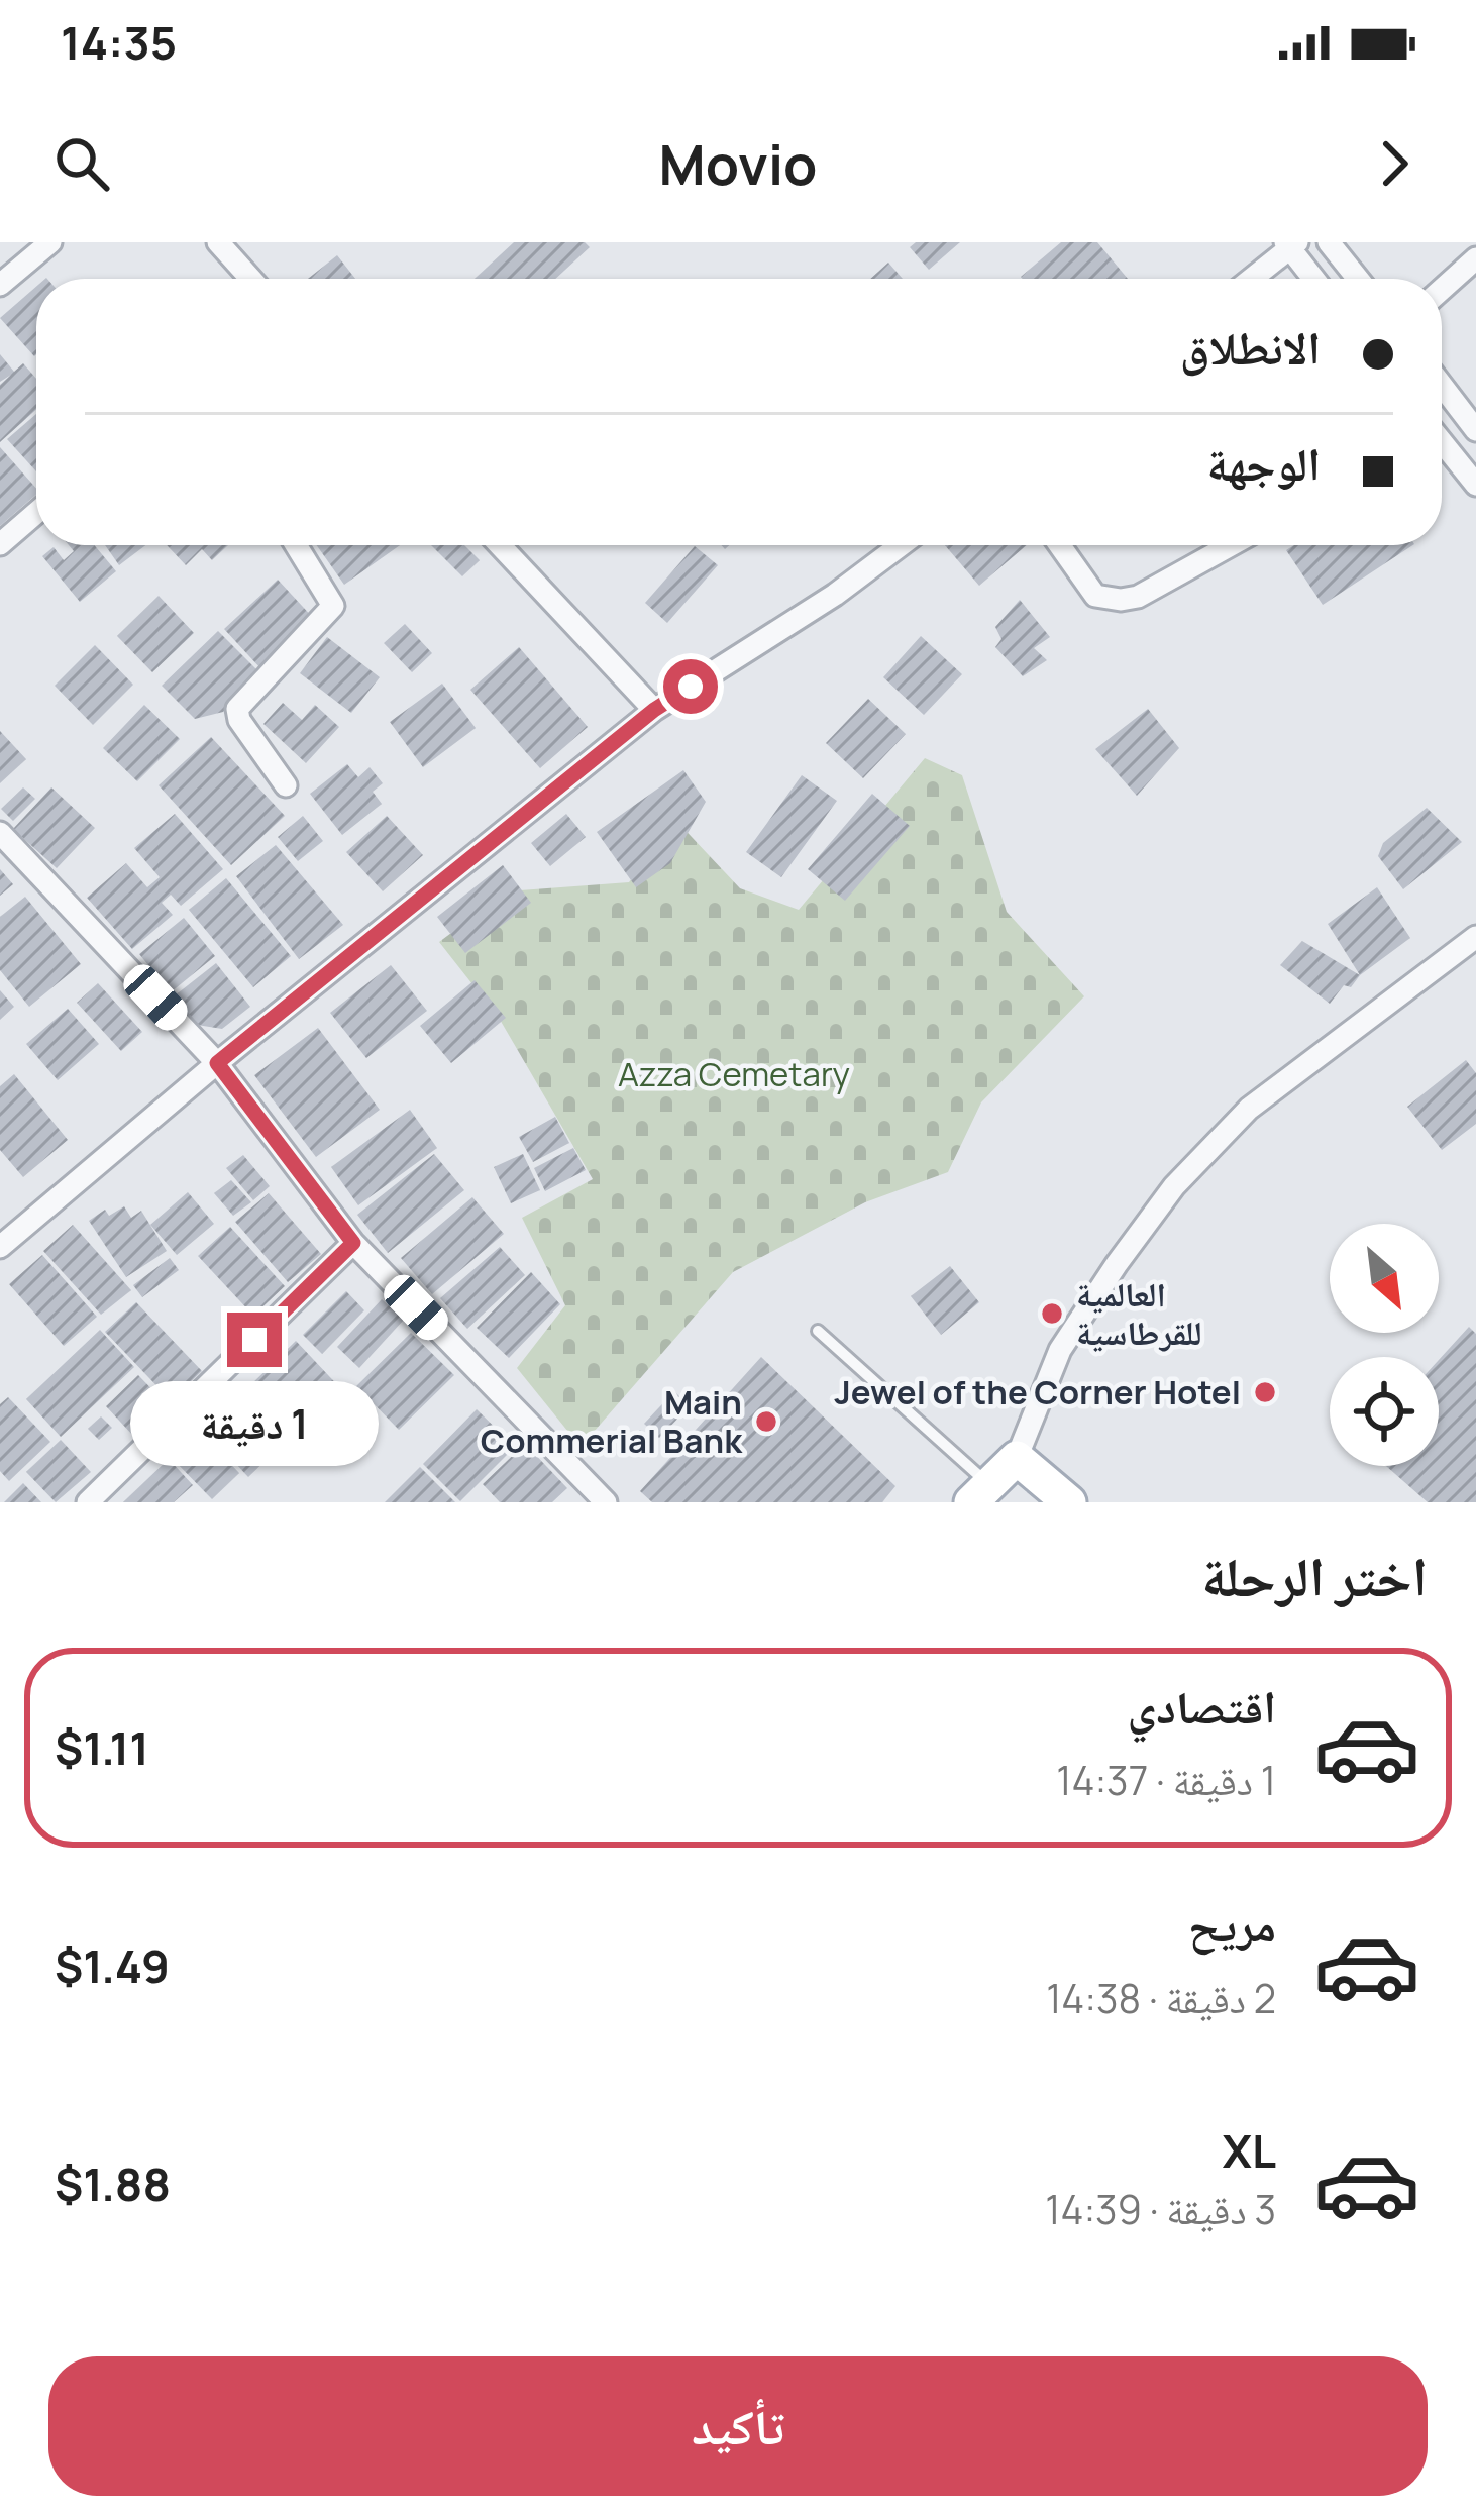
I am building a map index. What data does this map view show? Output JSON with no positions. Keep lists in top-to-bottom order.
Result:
{
  "parks": ["Azza Cemetary"],
  "places": ["العالمية للقرطاسية", "Jewel of the Corner Hotel", "Main Commerial Bank"],
  "north": "bottom right",
  "page": {
    "status": "14:35",
    "header": "Movio",
    "banner": ["الانطلاق", "الوجهة"],
    "bubble": "1 دقيقة",
    "heading": "اختر الرحلة",
    "list": [
      {
        "name": "اقتصادي",
        "note": "1 دقيقة · 14:37",
        "value": "$1.11"
      },
      {
        "name": "مريح",
        "note": "2 دقيقة · 14:38",
        "value": "$1.49"
      },
      {
        "name": "XL",
        "note": "3 دقيقة · 14:39",
        "value": "$1.88"
      }
    ],
    "buttons": "تأكيد"
  }
}
